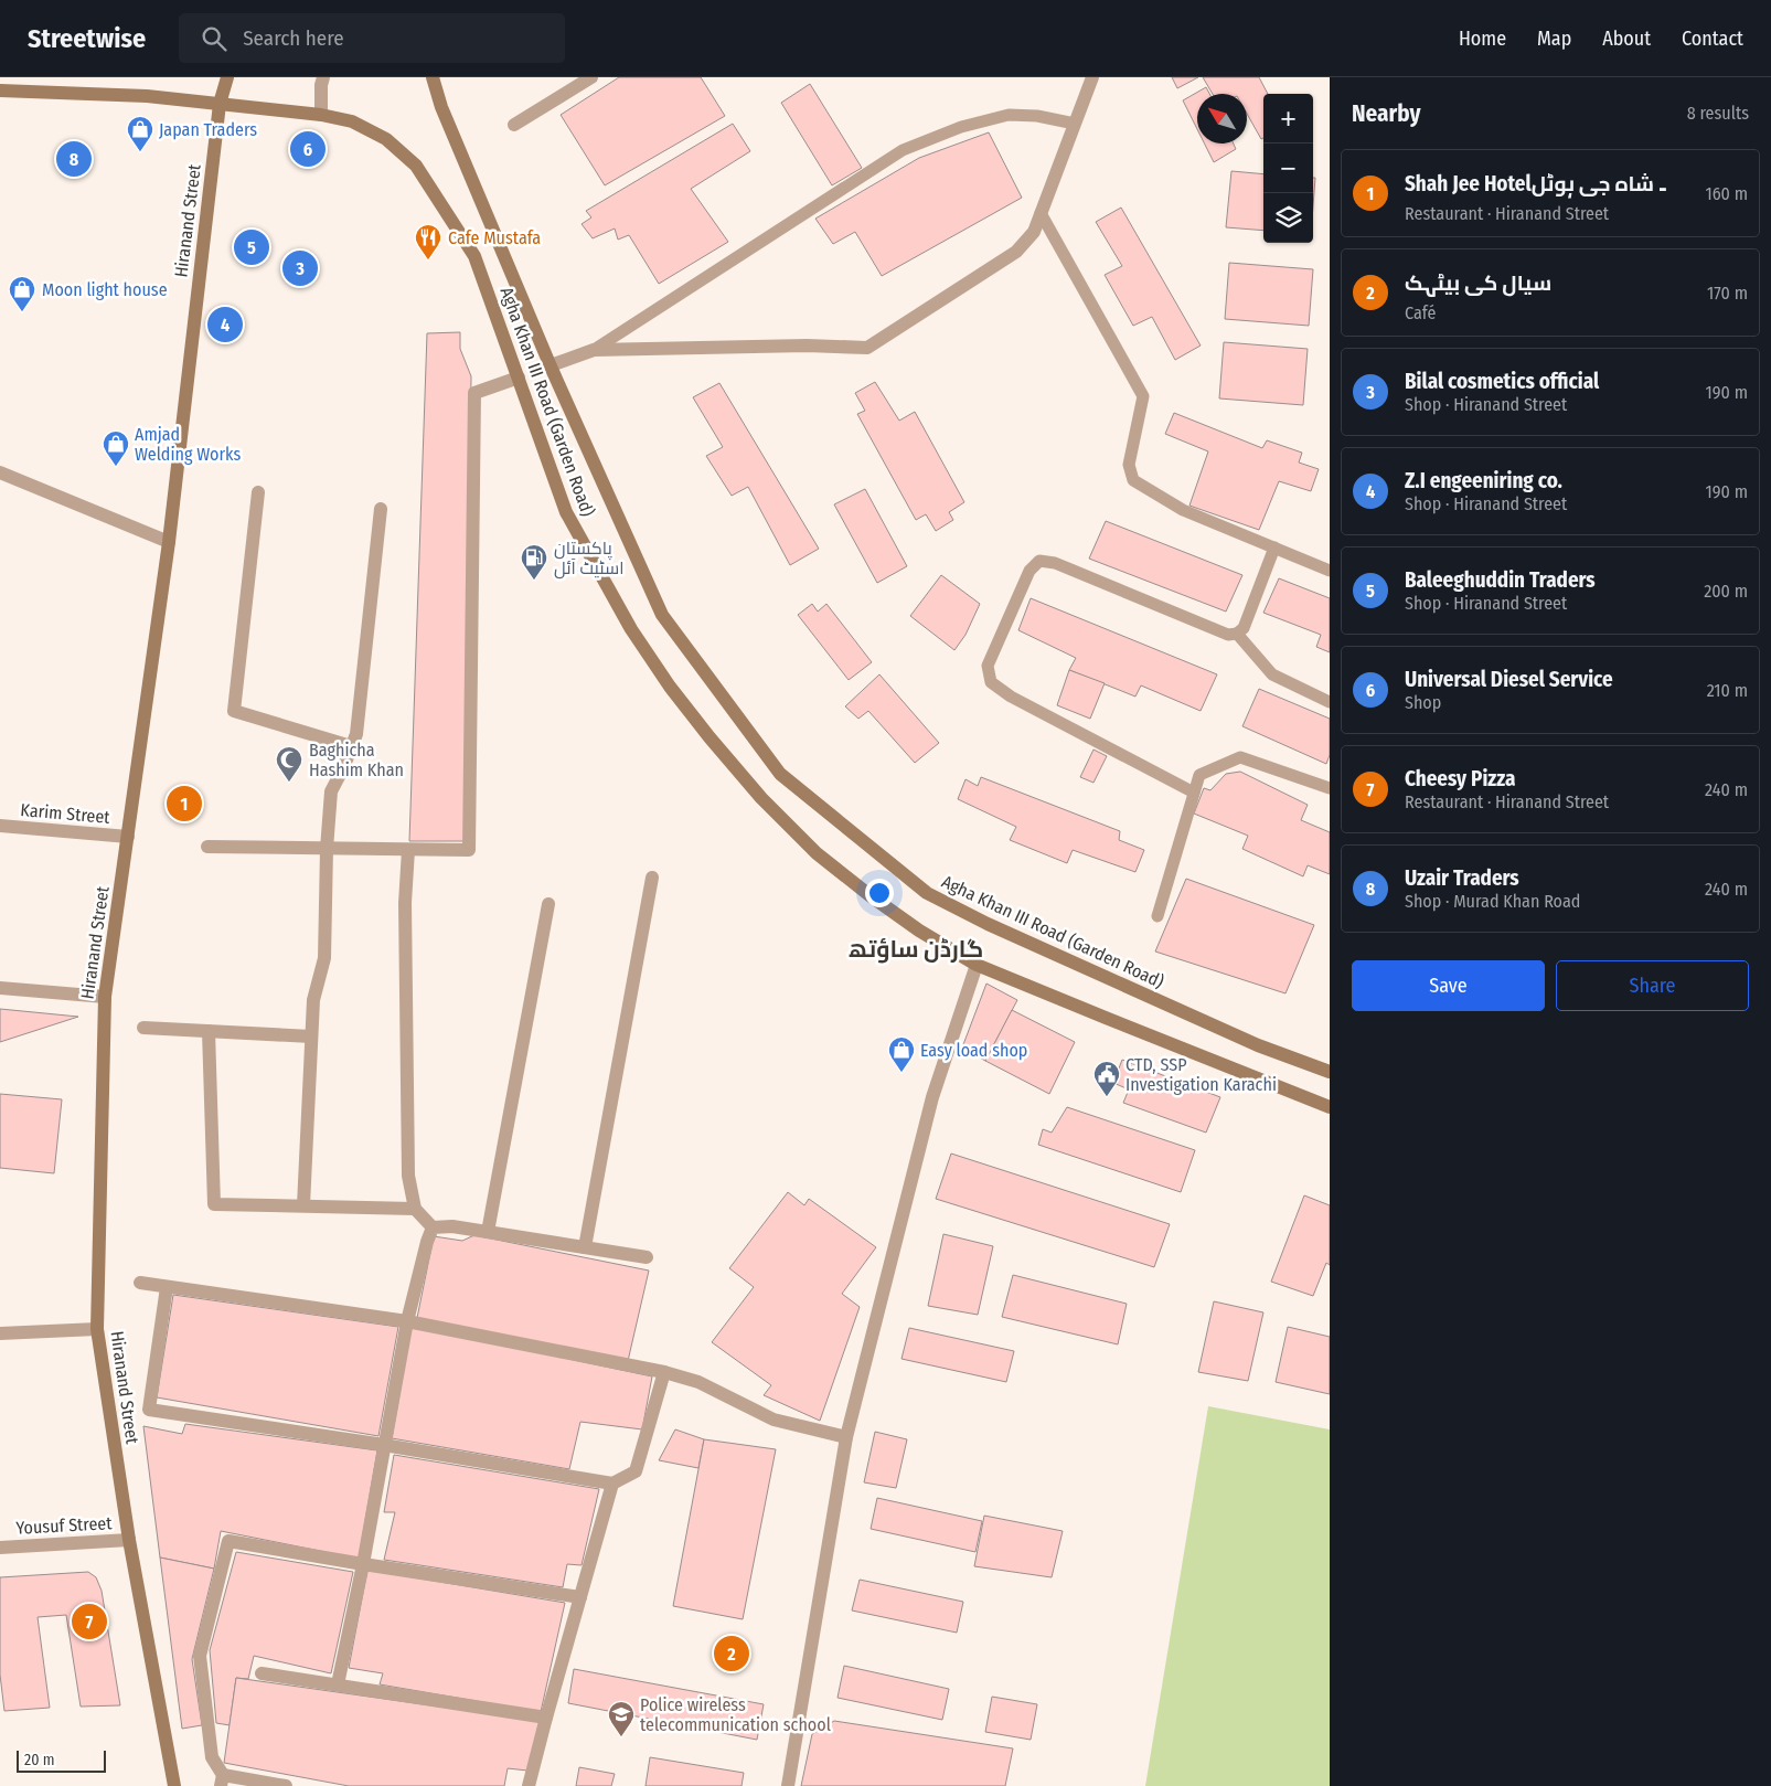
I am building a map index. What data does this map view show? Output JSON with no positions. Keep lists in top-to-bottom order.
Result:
{
  "streets": {
    "main road": ["Hiranand Street", "Agha Khan III Road (Garden Road)"],
    "street": ["Karim Street", "Yousuf Street"]
  },
  "crossings": [
    ["Hiranand Street", "Agha Khan III Road (Garden Road)"],
    ["Hiranand Street", "Karim Street"],
    ["Hiranand Street", "Yousuf Street"]
  ],
  "districts": ["گارڈن ساؤتھ"],
  "places": {
    "shop": [
      "Japan Traders",
      "Moon light house",
      "Amjad Welding Works",
      "Easy load shop"
    ],
    "restaurant": ["Cafe Mustafa"],
    "fuel station": ["پاکستان اسٹیٹ آئل"],
    "mosque": ["Baghicha Hashim Khan"],
    "public building": ["CTD, SSP Investigation Karachi"],
    "school or university": ["Police wireless telecommunication school"]
  },
  "scale_bar": "20 m",
  "north": "top left",
  "page": {
    "header": "Streetwise",
    "search": "Search here",
    "nav": [
      "Home",
      "Map",
      "About",
      "Contact"
    ],
    "heading": ["Nearby", "8 results"],
    "map_buttons": ["+", "−"],
    "pins": [
      "6",
      "8",
      "5",
      "3",
      "4",
      "1",
      "7",
      "2"
    ],
    "list": [
      {
        "mark": "1",
        "name": "Shah Jee Hotel۔ شاہ جی ہوٹل",
        "note": "Restaurant · Hiranand Street",
        "value": "160 m"
      },
      {
        "mark": "2",
        "name": "سیال کی بیٹہک",
        "note": "Café",
        "value": "170 m"
      },
      {
        "mark": "3",
        "name": "Bilal cosmetics official",
        "note": "Shop · Hiranand Street",
        "value": "190 m"
      },
      {
        "mark": "4",
        "name": "Z.I engeeniring co.",
        "note": "Shop · Hiranand Street",
        "value": "190 m"
      },
      {
        "mark": "5",
        "name": "Baleeghuddin Traders",
        "note": "Shop · Hiranand Street",
        "value": "200 m"
      },
      {
        "mark": "6",
        "name": "Universal Diesel Service",
        "note": "Shop",
        "value": "210 m"
      },
      {
        "mark": "7",
        "name": "Cheesy Pizza",
        "note": "Restaurant · Hiranand Street",
        "value": "240 m"
      },
      {
        "mark": "8",
        "name": "Uzair Traders",
        "note": "Shop · Murad Khan Road",
        "value": "240 m"
      }
    ],
    "buttons": ["Save", "Share"],
    "scale": "20 m"
  }
}
